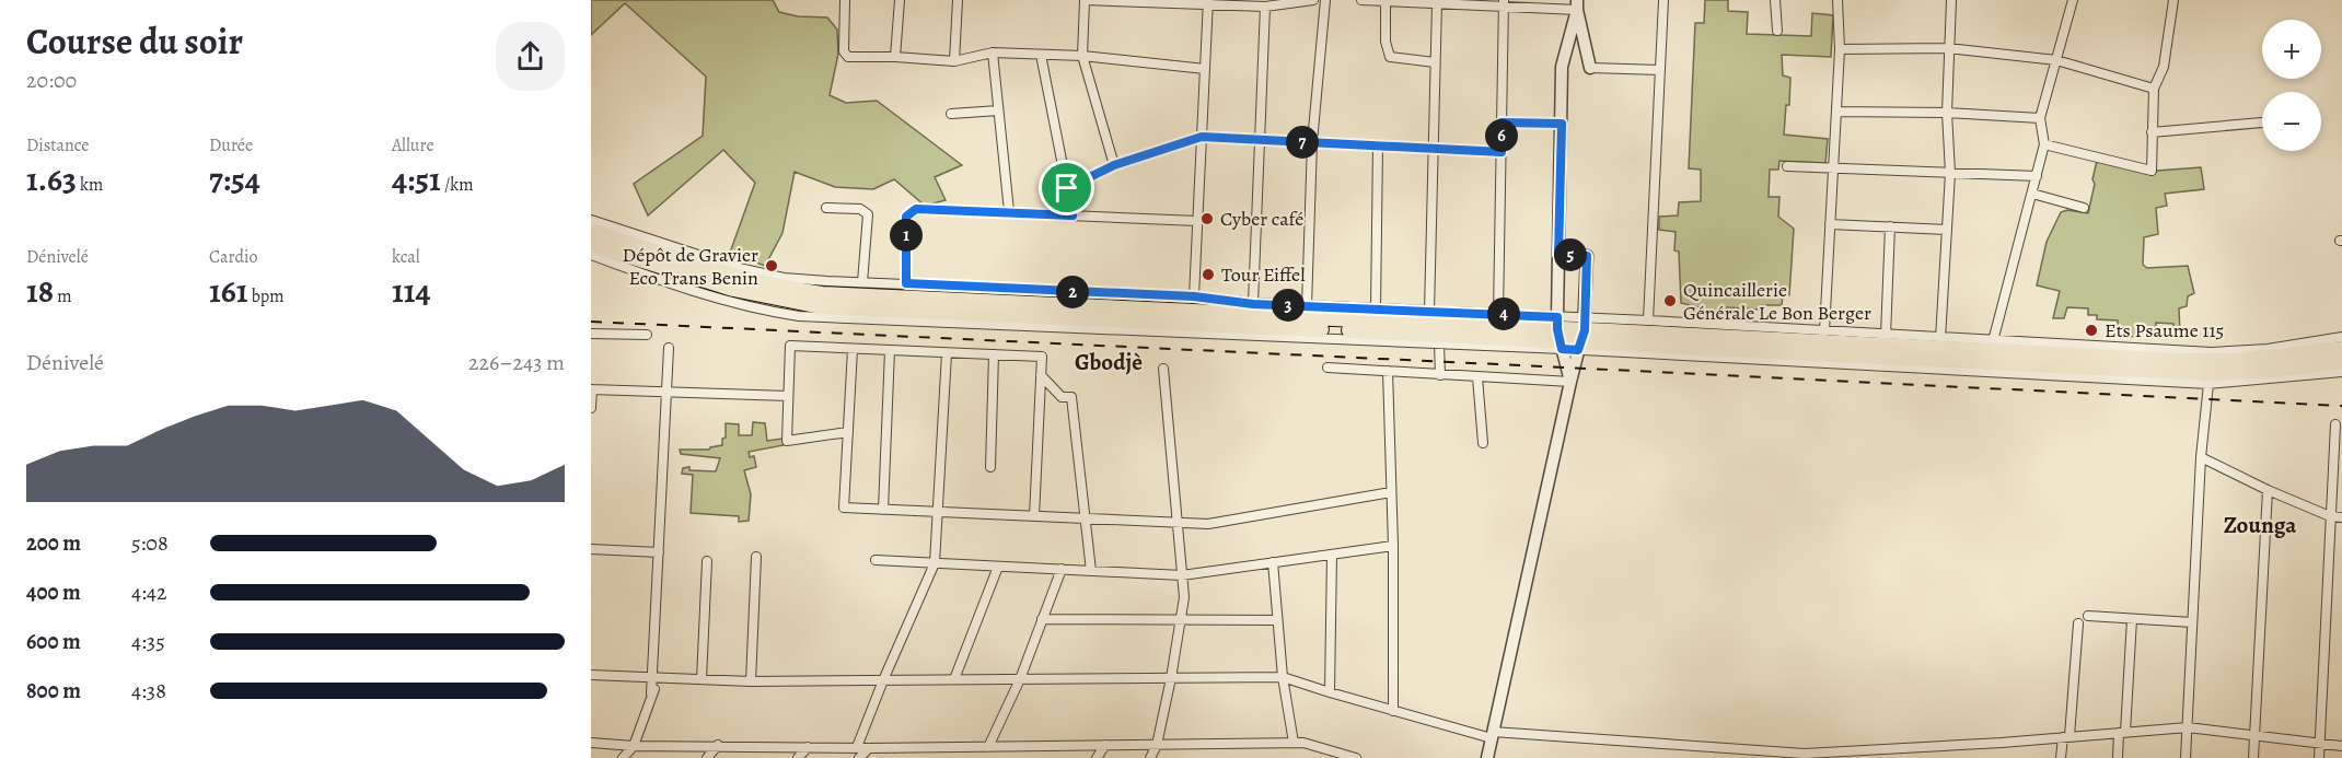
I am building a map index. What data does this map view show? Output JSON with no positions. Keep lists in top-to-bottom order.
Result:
{
  "districts": ["Gbodjè", "Zounga"],
  "places": [
    "Cyber café",
    "Dépôt de Gravier Eco Trans Benin",
    "Tour Eiffel",
    "Quincaillerie Générale Le Bon Berger",
    "Ets Psaume 115"
  ],
  "page": {
    "heading": ["Course du soir", "20:00"],
    "map_buttons": ["+", "−"],
    "stats": [
      ["Distance", "1.63 km"],
      ["Durée", "7:54"],
      ["Allure", "4:51 /km"],
      ["Dénivelé", "18 m"],
      ["Cardio", "161 bpm"],
      ["kcal", "114"]
    ],
    "pins": [
      "6",
      "7",
      "1",
      "5",
      "2",
      "3",
      "4"
    ],
    "chart": ["Dénivelé", "226–243 m"],
    "list": [
      {
        "name": "200 m",
        "note": "5:08"
      },
      {
        "name": "400 m",
        "note": "4:42"
      },
      {
        "name": "600 m",
        "note": "4:35"
      },
      {
        "name": "800 m",
        "note": "4:38"
      }
    ]
  }
}
